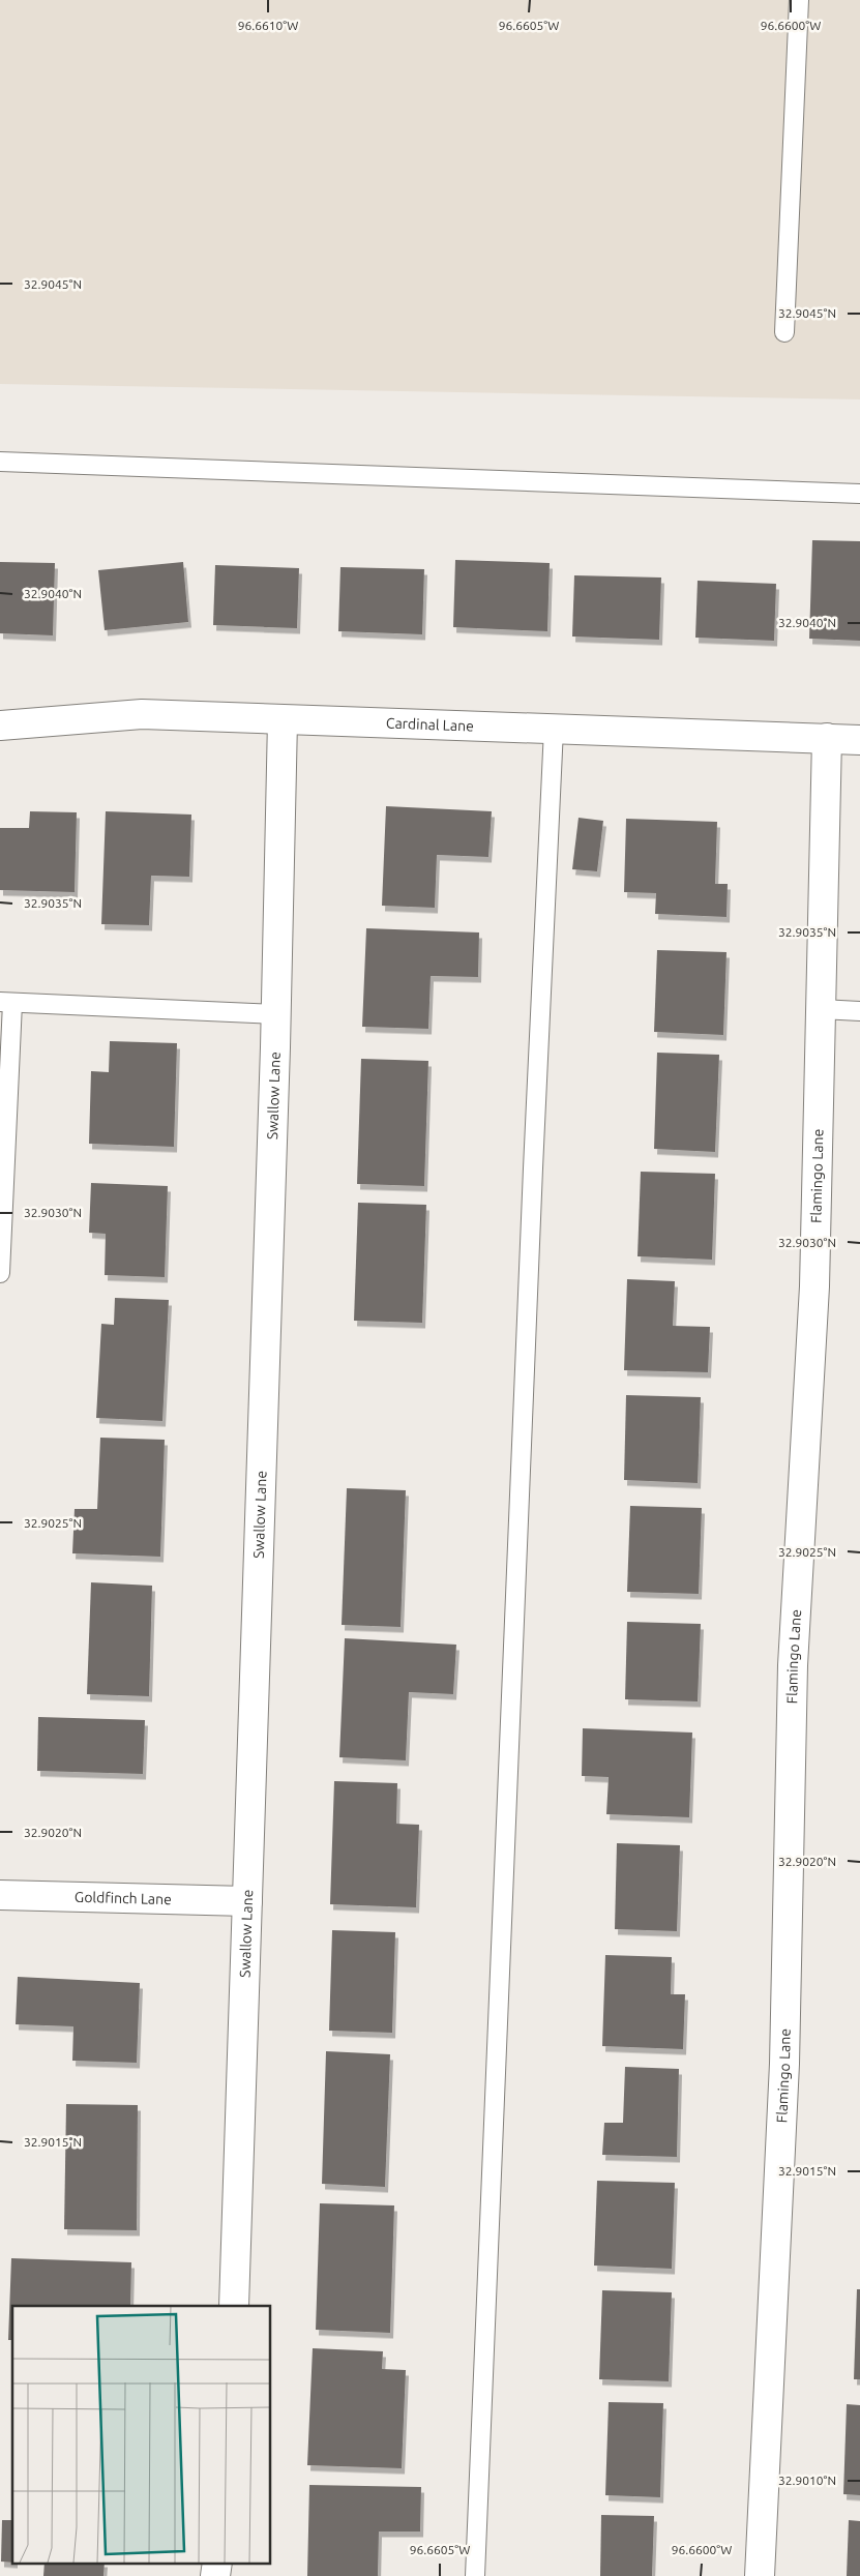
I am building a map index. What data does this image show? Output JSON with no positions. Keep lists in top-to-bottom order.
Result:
{
  "streets": {
    "street": [
      "Cardinal Lane",
      "Swallow Lane",
      "Flamingo Lane",
      "Goldfinch Lane"
    ]
  },
  "crossings": [
    ["Cardinal Lane", "Swallow Lane"],
    ["Cardinal Lane", "Flamingo Lane"],
    ["Swallow Lane", "Goldfinch Lane"]
  ],
  "coordinates": [
    "96.6610°W",
    "96.6605°W",
    "96.6600°W",
    "32.9045°N",
    "32.9040°N",
    "32.9035°N",
    "32.9030°N",
    "32.9025°N",
    "32.9020°N",
    "32.9015°N",
    "32.9010°N"
  ]
}
